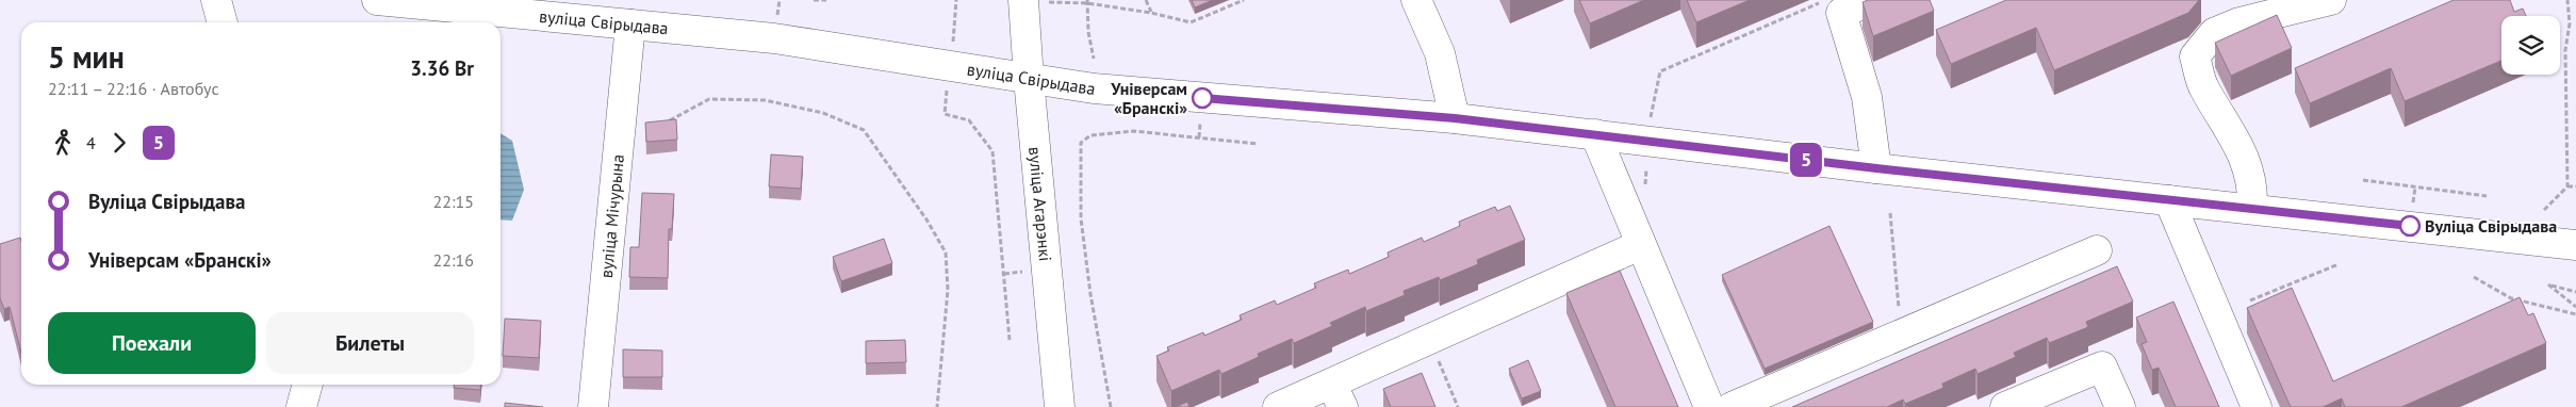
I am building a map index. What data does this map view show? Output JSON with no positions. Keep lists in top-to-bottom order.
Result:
{
  "streets": {
    "main road": ["вуліца Свірыдава", "вуліца Агарэнкі", "вуліца Мічурына"]
  },
  "crossings": [
    ["вуліца Свірыдава", "вуліца Агарэнкі"],
    ["вуліца Свірыдава", "вуліца Мічурына"]
  ],
  "places": ["Універсам «Бранскі»", "Вуліца Свірыдава"],
  "lines": ["bus line 5"],
  "page": {
    "on_map": "5",
    "heading": ["5 мин", "22:11 – 22:16 · Автобус", "3.36 Br"],
    "legs": ["4", "5"],
    "list": [
      {
        "name": "Вуліца Свірыдава",
        "value": "22:15"
      },
      {
        "name": "Універсам «Бранскі»",
        "value": "22:16"
      }
    ],
    "buttons": ["Поехали", "Билеты"]
  }
}
